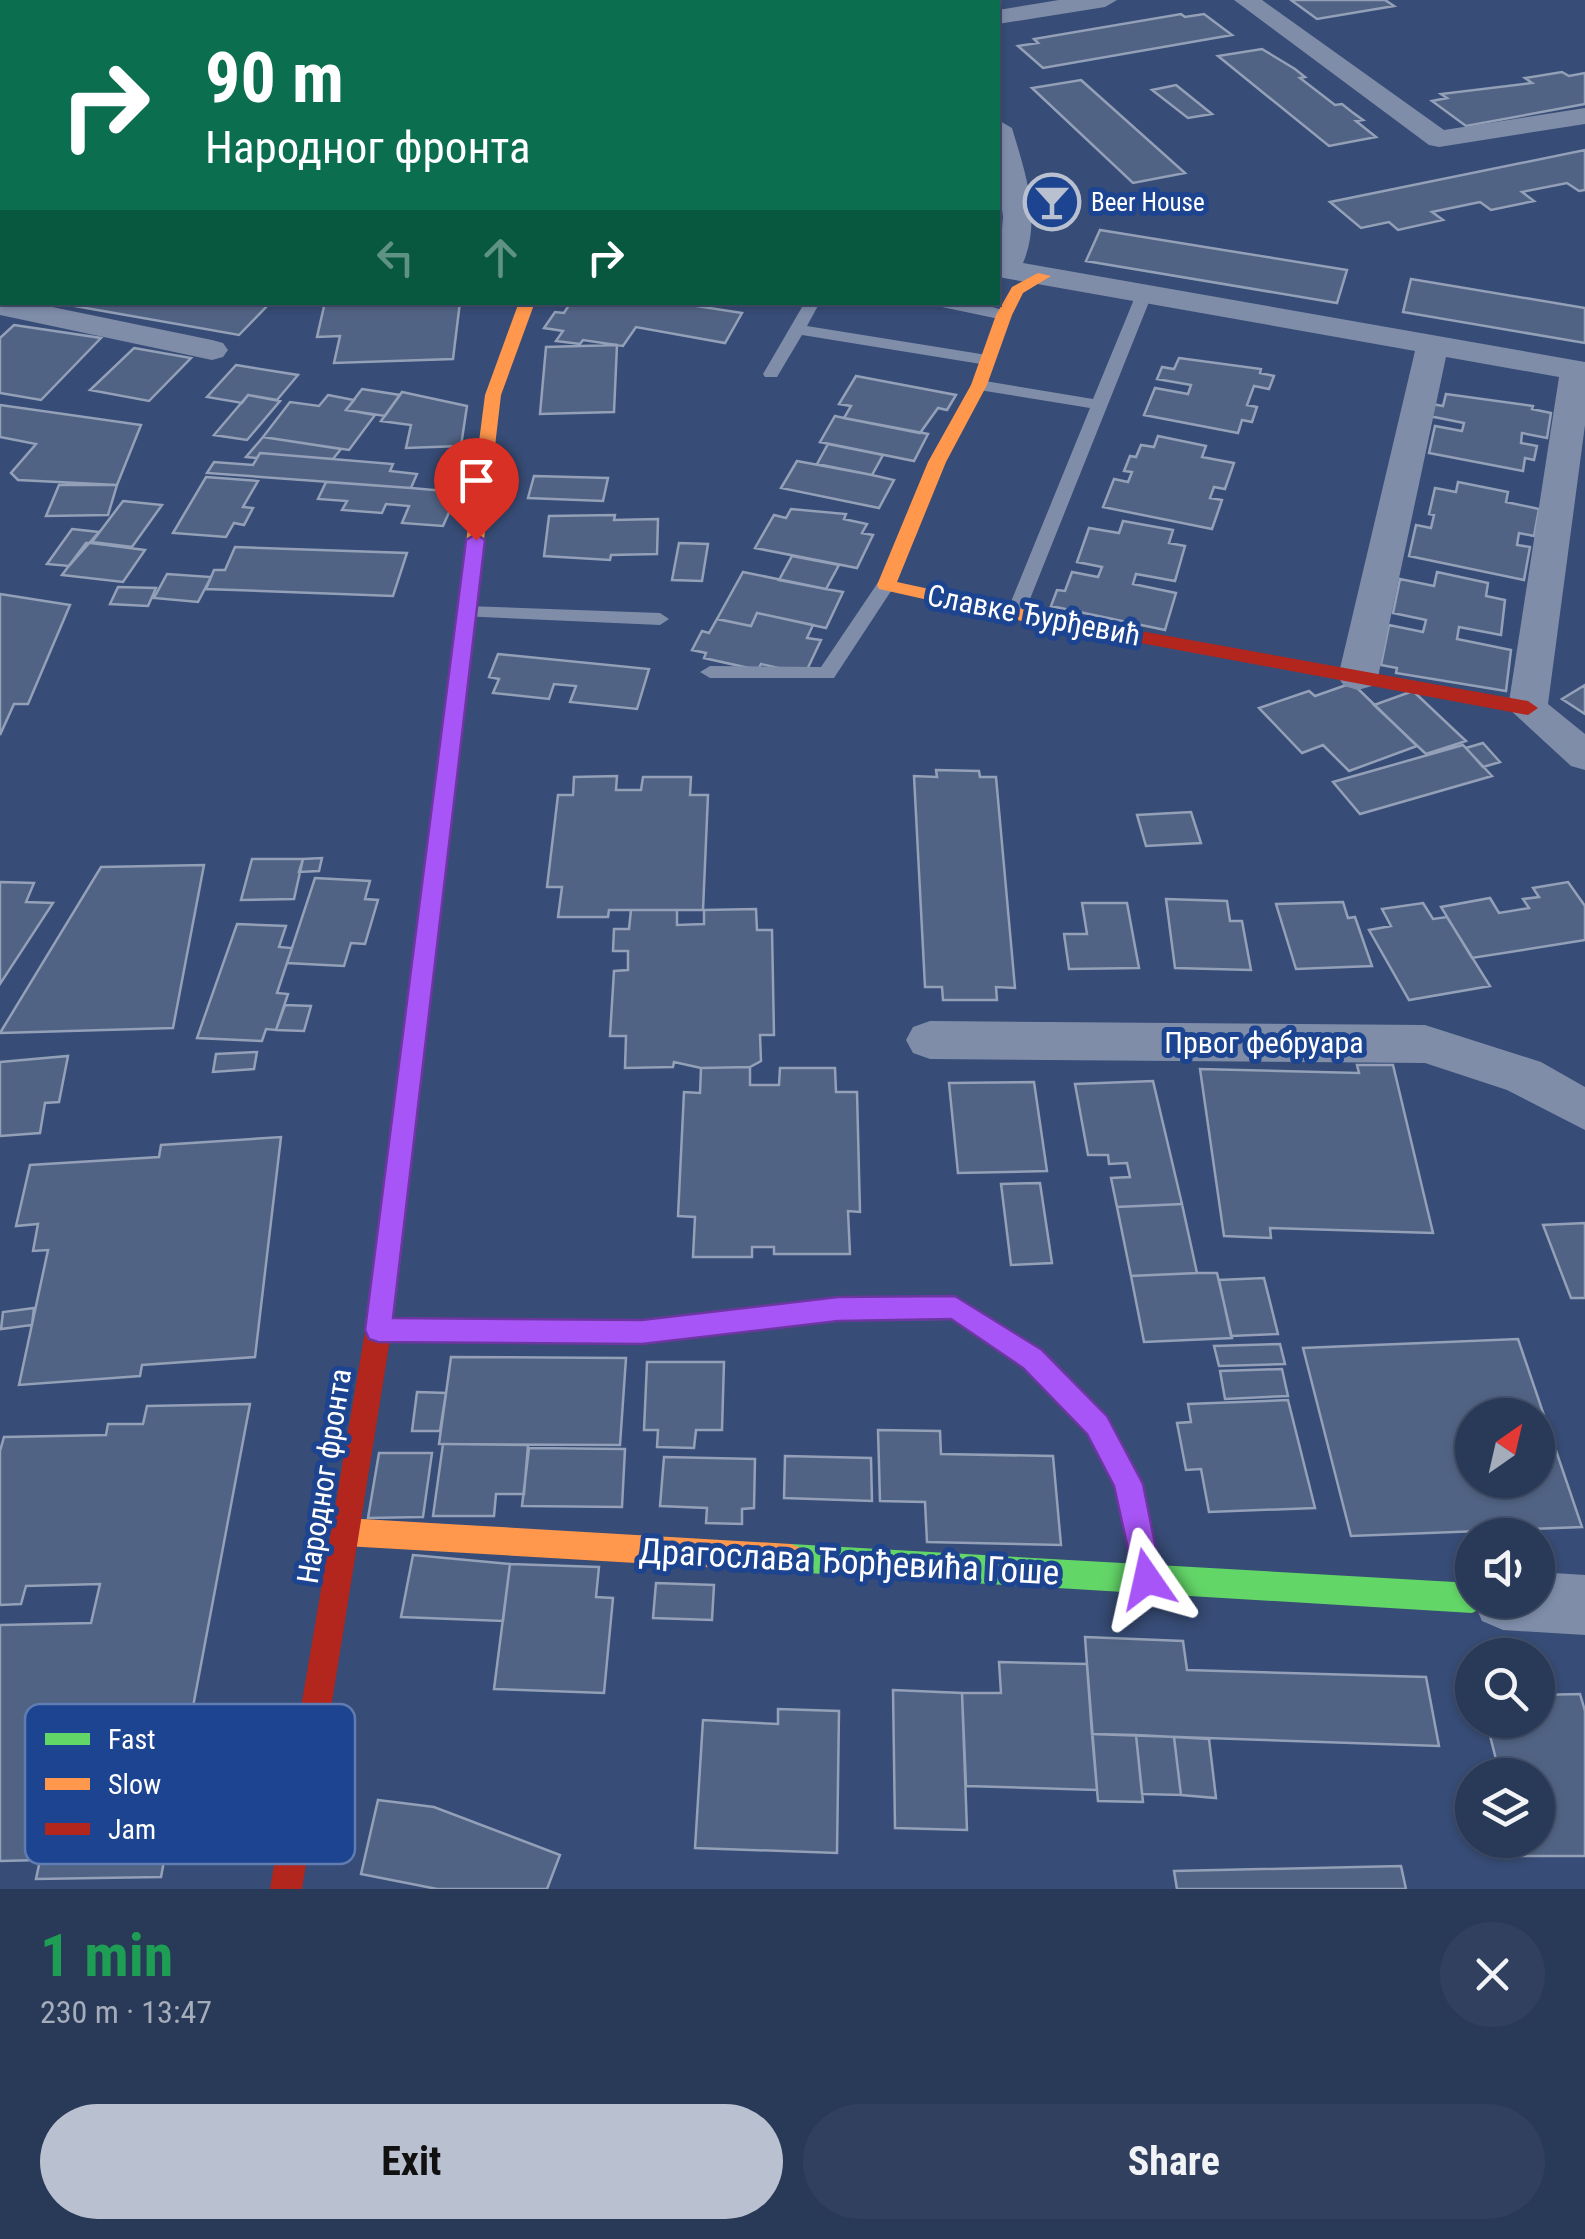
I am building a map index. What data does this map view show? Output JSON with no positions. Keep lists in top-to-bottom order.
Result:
{
  "streets": {
    "street": [
      "Славке Ђурђевић",
      "Првог фебруара",
      "Народног фронта",
      "Драгослава Ђорђевића Гоше"
    ]
  },
  "crossings": [
    ["Народног фронта", "Драгослава Ђорђевића Гоше"]
  ],
  "places": {
    "bar": ["Beer House"]
  },
  "legend": ["Fast", "Slow", "Jam"],
  "north": "top right",
  "page": {
    "turn": ["90 m", "Народног фронта"],
    "heading": ["1 min", "230 m · 13:47"],
    "buttons": ["Exit", "Share"]
  }
}
